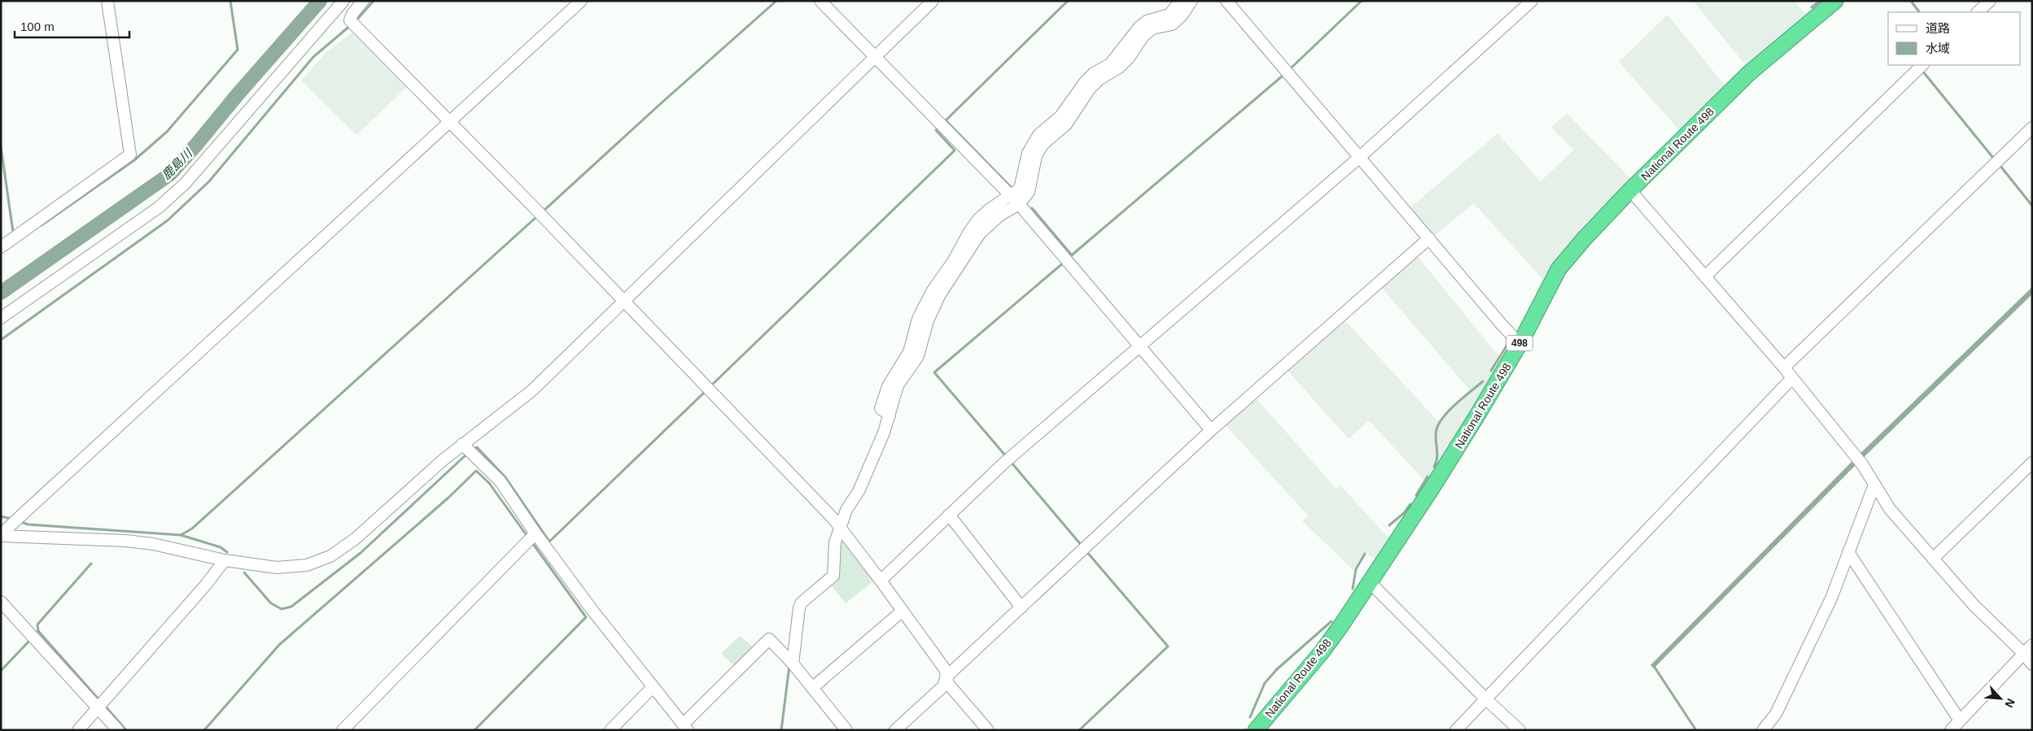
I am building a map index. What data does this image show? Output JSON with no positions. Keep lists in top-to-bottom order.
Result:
{
  "streets": {
    "highway": ["National Route 498", "498"]
  },
  "water": ["鹿島川"],
  "legend": ["道路", "水域"],
  "scale_bar": "100 m",
  "north": "bottom right"
}
